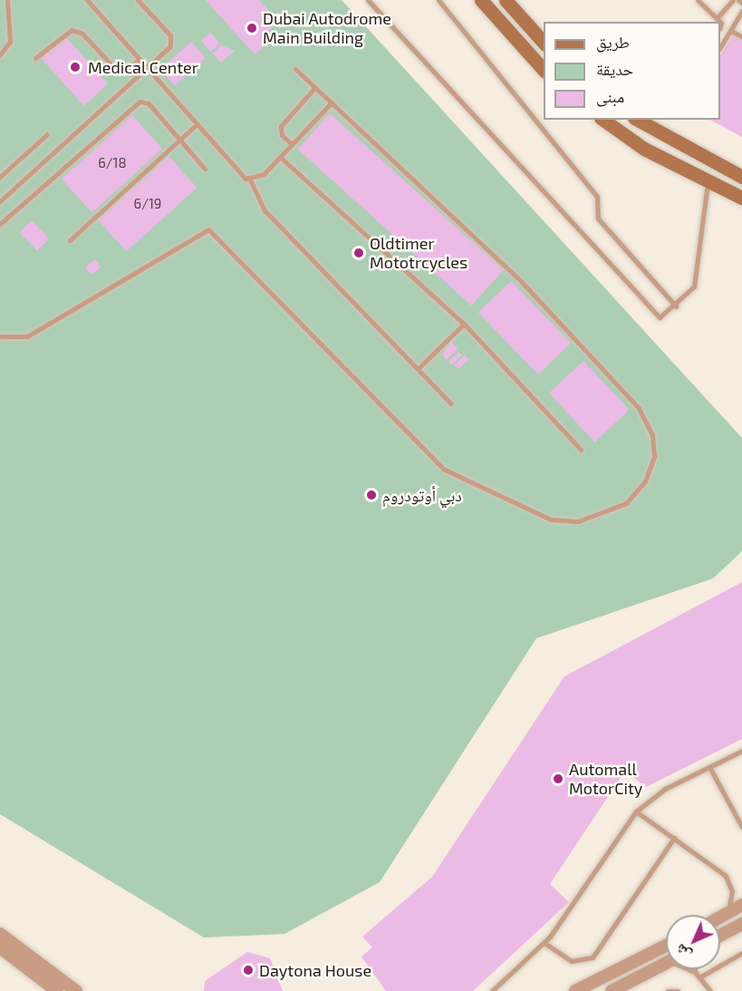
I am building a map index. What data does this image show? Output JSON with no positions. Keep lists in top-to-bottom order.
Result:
{
  "places": [
    "Dubai Autodrome Main Building",
    "Medical Center",
    "Oldtimer Mototrcycles",
    "دبي أوتودروم",
    "Automall MotorCity",
    "Daytona House"
  ],
  "house_numbers": ["6/18", "6/19"],
  "legend": ["طريق", "حديقة", "مبنى"],
  "north": "bottom left"
}
